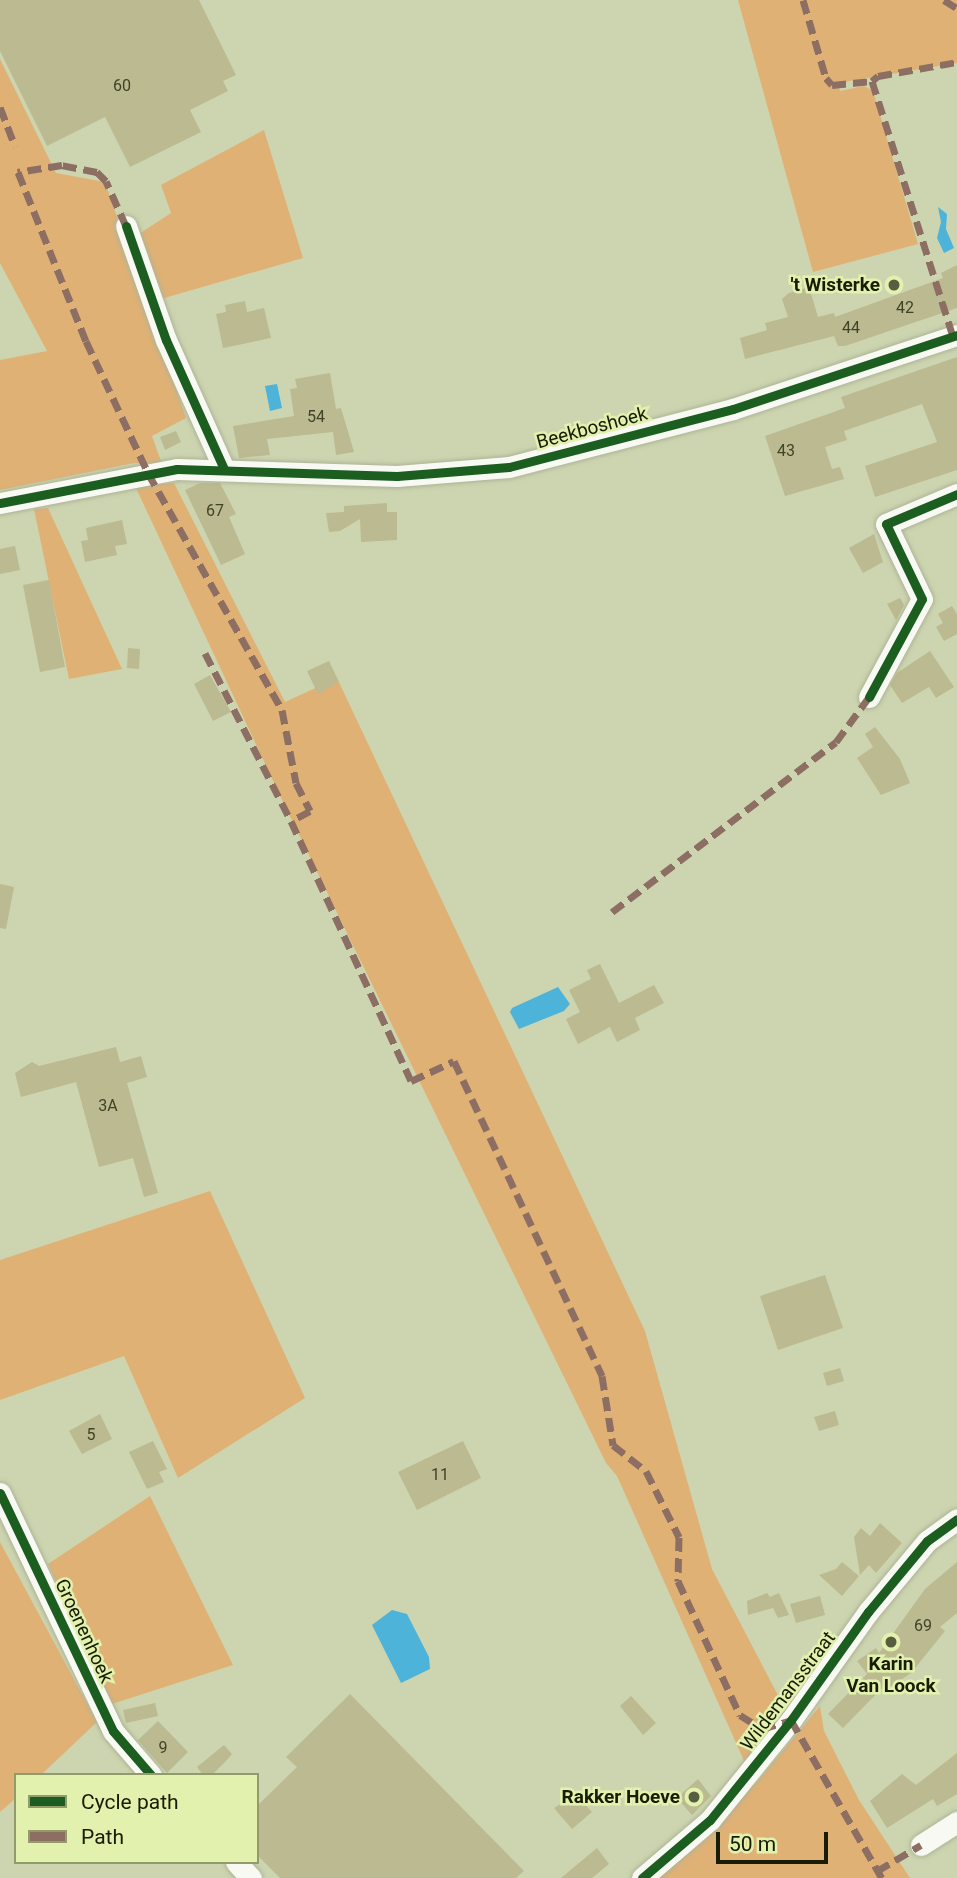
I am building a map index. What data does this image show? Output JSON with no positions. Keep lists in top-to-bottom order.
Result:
{
  "streets": {
    "street": ["Beekboshoek", "Groenenhoek", "Wildemansstraat"]
  },
  "places": ["'t Wisterke", "Karin Van Loock", "Rakker Hoeve"],
  "house_numbers": [
    "60",
    "42",
    "44",
    "54",
    "43",
    "67",
    "3A",
    "5",
    "11",
    "69",
    "9"
  ],
  "legend": ["Cycle path", "Path"],
  "scale_bar": "50 m"
}
